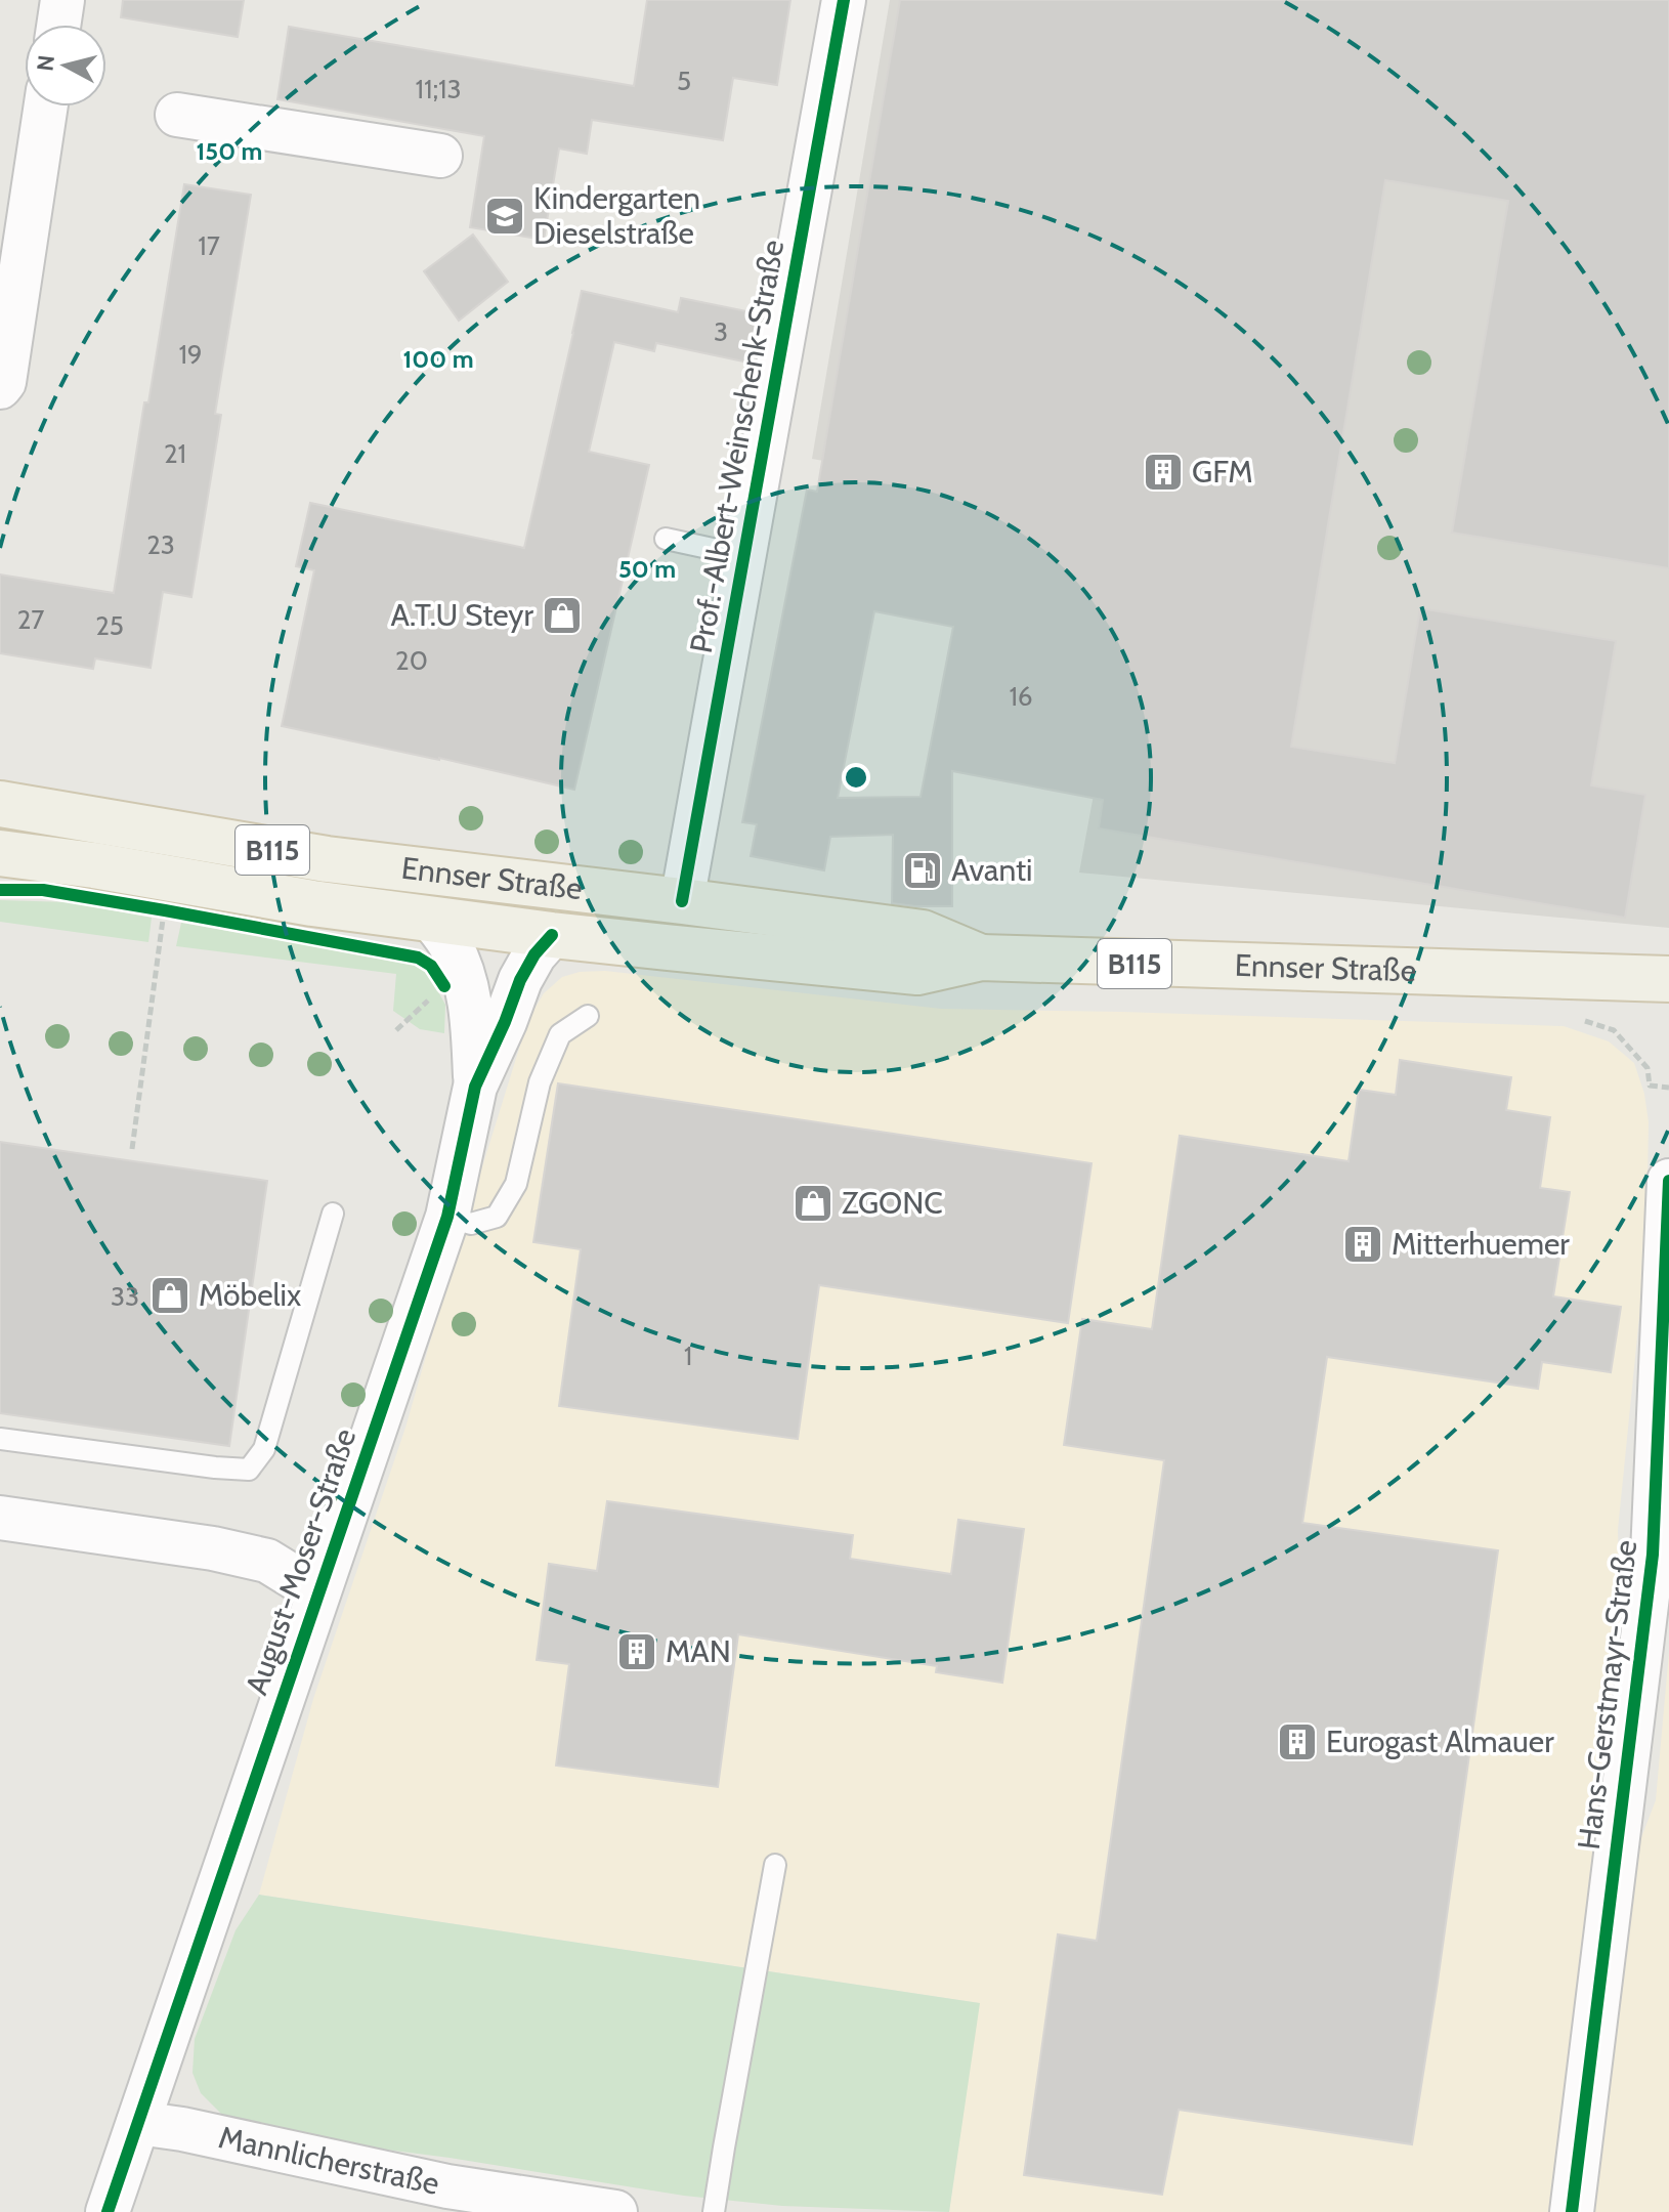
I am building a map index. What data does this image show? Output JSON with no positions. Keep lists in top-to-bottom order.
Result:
{
  "streets": {
    "main road": ["B115", "Ennser Straße"],
    "street": [
      "Prof.-Albert-Weinschenk-Straße",
      "August-Moser-Straße",
      "Hans-Gerstmayr-Straße",
      "Mannlicherstraße"
    ]
  },
  "crossings": [
    ["Prof.-Albert-Weinschenk-Straße", "Ennser Straße"],
    ["Ennser Straße", "August-Moser-Straße"],
    ["August-Moser-Straße", "Mannlicherstraße"]
  ],
  "places": {
    "school or university": ["Kindergarten Dieselstraße"],
    "building": [
      "GFM",
      "Mitterhuemer",
      "MAN",
      "Eurogast Almauer"
    ],
    "shop": ["A.T.U Steyr", "ZGONC", "Möbelix"],
    "fuel station": ["Avanti"]
  },
  "house_numbers": [
    "5",
    "11;13",
    "17",
    "3",
    "19",
    "21",
    "23",
    "27",
    "25",
    "20",
    "16",
    "33",
    "1"
  ],
  "north": "left",
  "rings": ["150 m", "100 m", "50 m"]
}
